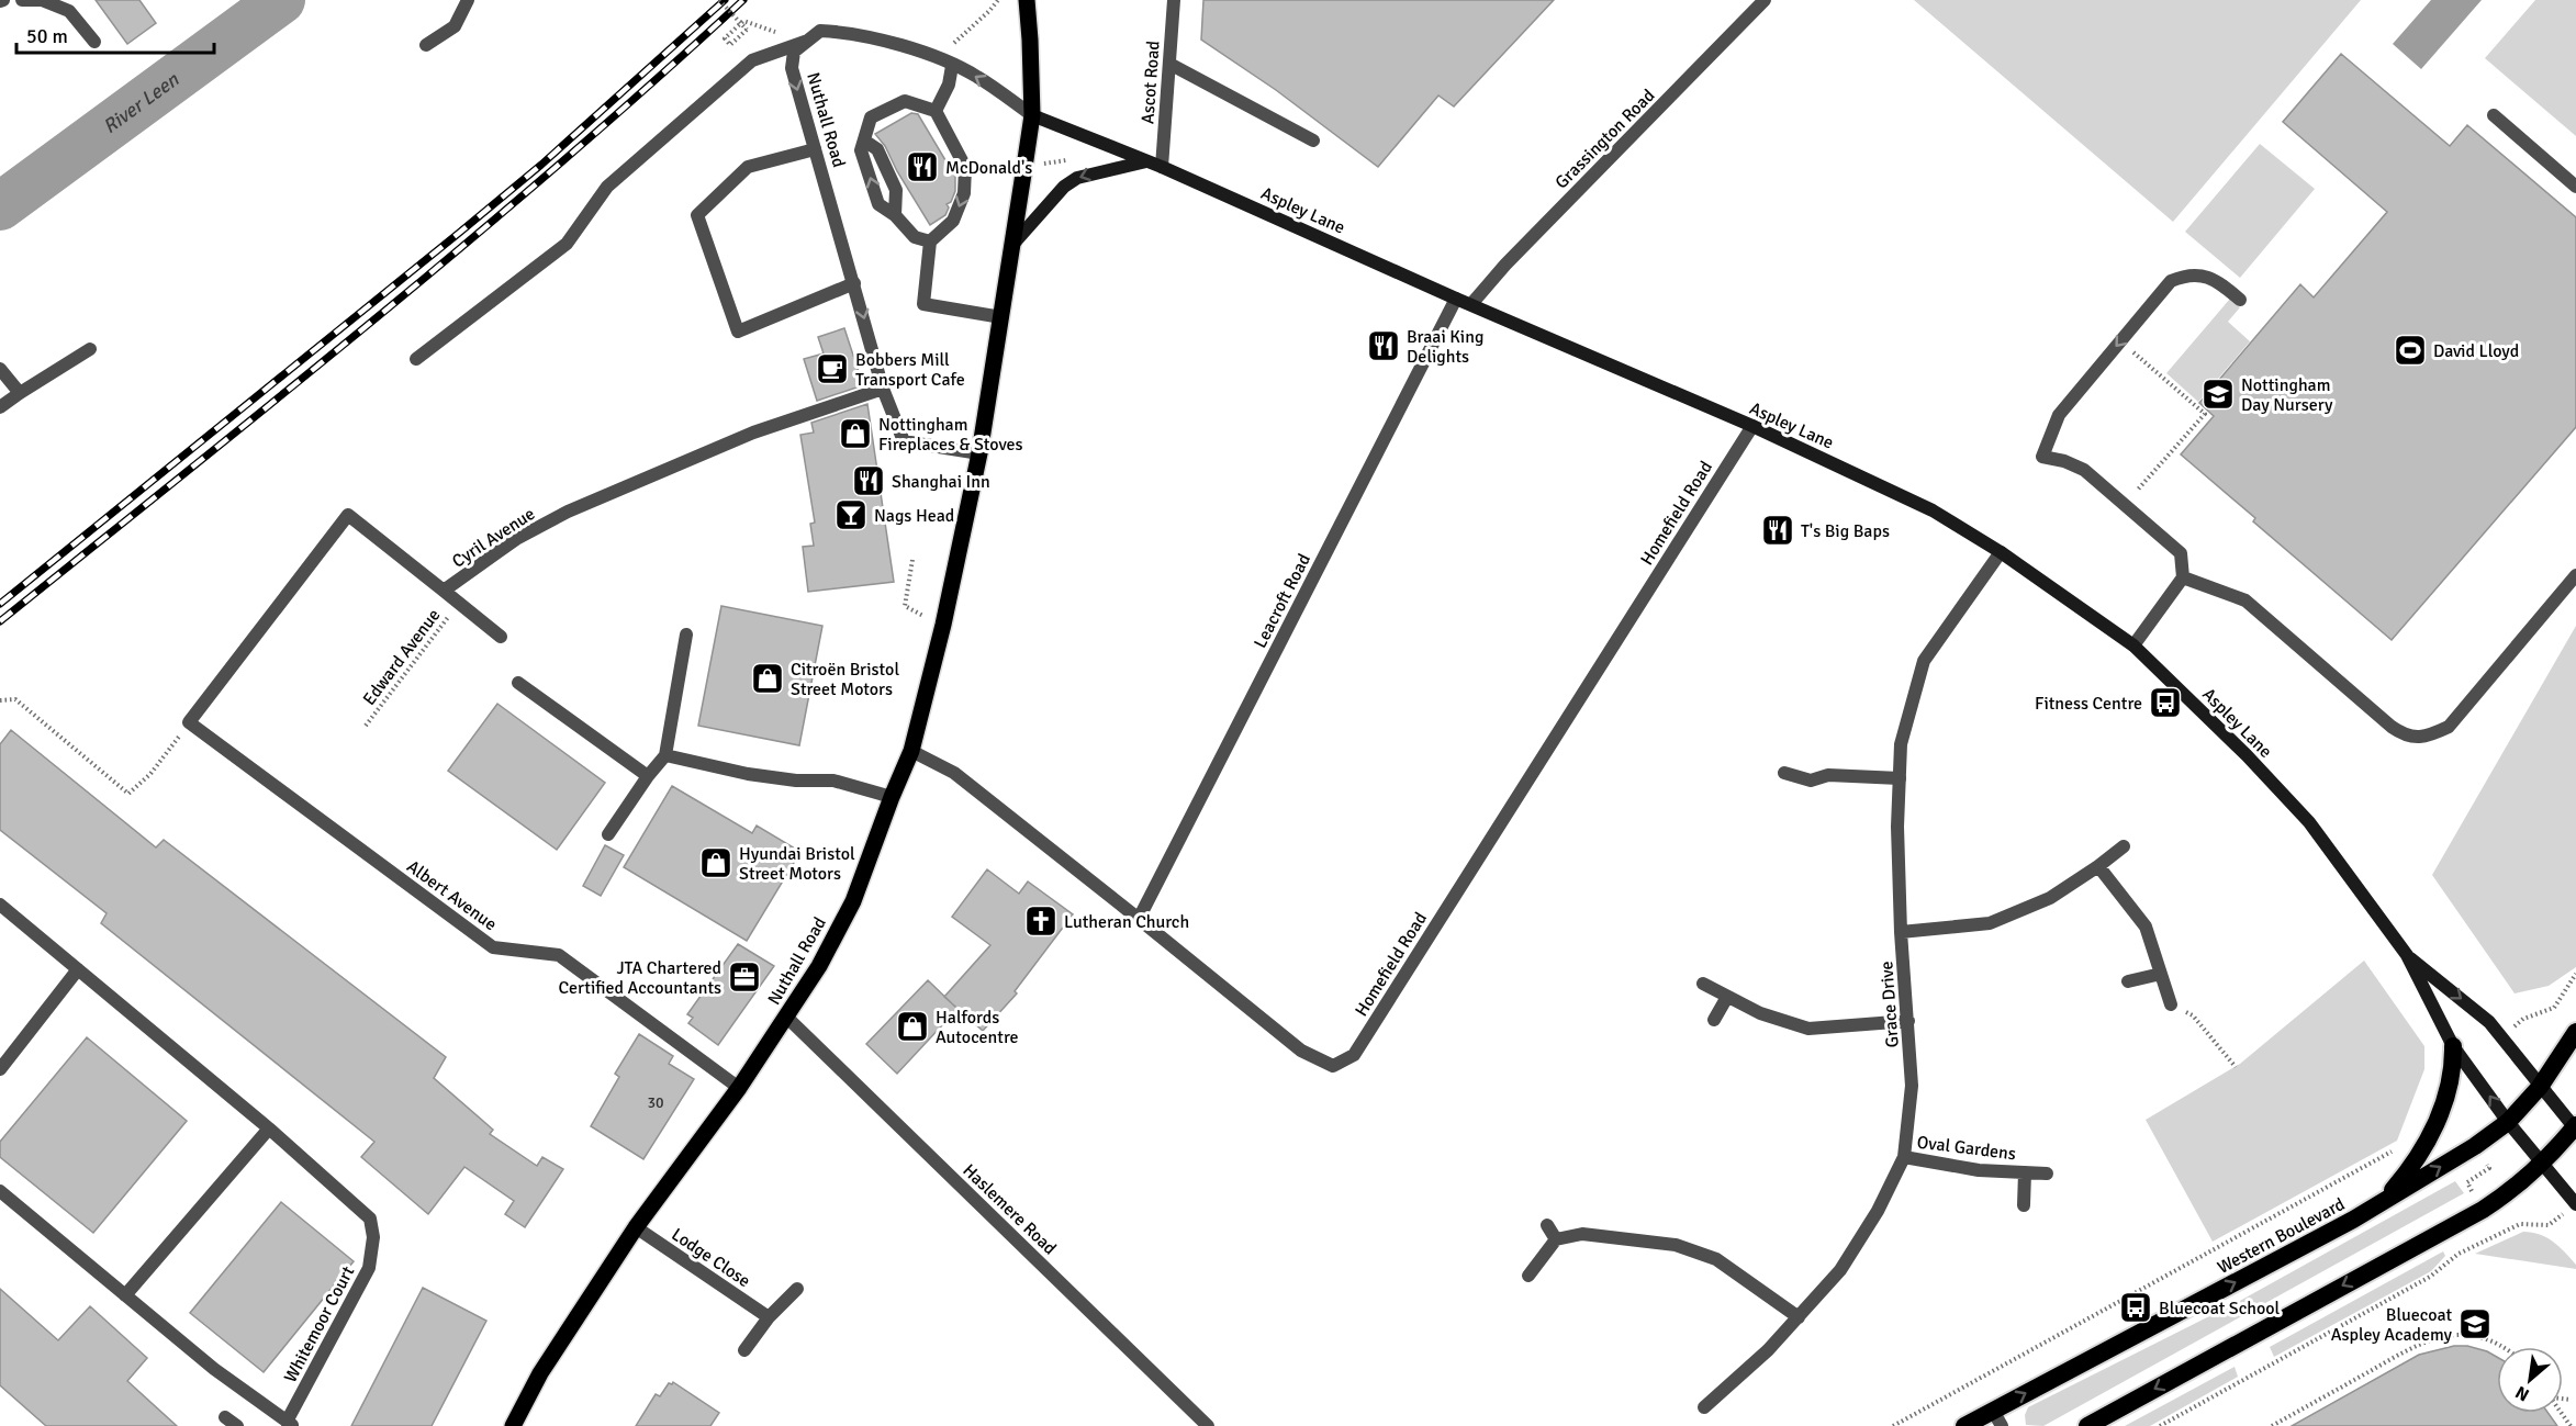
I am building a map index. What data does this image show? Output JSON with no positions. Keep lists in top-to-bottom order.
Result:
{
  "streets": {
    "highway": ["Western Boulevard"],
    "main road": ["Nuthall Road", "Aspley Lane"],
    "street": [
      "Ascot Road",
      "Grassington Road",
      "Homefield Road",
      "Cyril Avenue",
      "Leacroft Road",
      "Albert Avenue",
      "Grace Drive",
      "Oval Gardens",
      "Haslemere Road",
      "Lodge Close",
      "Whitemoor Court"
    ],
    "path": ["Edward Avenue"]
  },
  "crossings": [
    ["Ascot Road", "Aspley Lane"],
    ["Nuthall Road", "Aspley Lane"],
    ["Nuthall Road", "Homefield Road"],
    ["Nuthall Road", "Cyril Avenue"],
    ["Nuthall Road", "Albert Avenue"],
    ["Nuthall Road", "Haslemere Road"],
    ["Nuthall Road", "Lodge Close"],
    ["Grassington Road", "Aspley Lane"],
    ["Aspley Lane", "Homefield Road"],
    ["Aspley Lane", "Leacroft Road"],
    ["Aspley Lane", "Grace Drive"],
    ["Aspley Lane", "Western Boulevard"],
    ["Homefield Road", "Leacroft Road"],
    ["Cyril Avenue", "Albert Avenue"],
    ["Grace Drive", "Oval Gardens"]
  ],
  "water": ["River Leen"],
  "places": {
    "restaurant": [
      "McDonald's",
      "Braai King Delights",
      "Shanghai Inn",
      "T's Big Baps"
    ],
    "sports": ["David Lloyd"],
    "cafe": ["Bobbers Mill Transport Cafe"],
    "school or university": ["Nottingham Day Nursery", "Bluecoat Aspley Academy"],
    "shop": [
      "Nottingham Fireplaces & Stoves",
      "Citroën Bristol Street Motors",
      "Hyundai Bristol Street Motors",
      "Halfords Autocentre"
    ],
    "bar": ["Nags Head"],
    "bus stop": ["Fitness Centre", "Bluecoat School"],
    "church": ["Lutheran Church"],
    "office": ["JTA Chartered Certified Accountants"]
  },
  "house_numbers": ["30"],
  "scale_bar": "50 m",
  "north": "bottom left"
}
